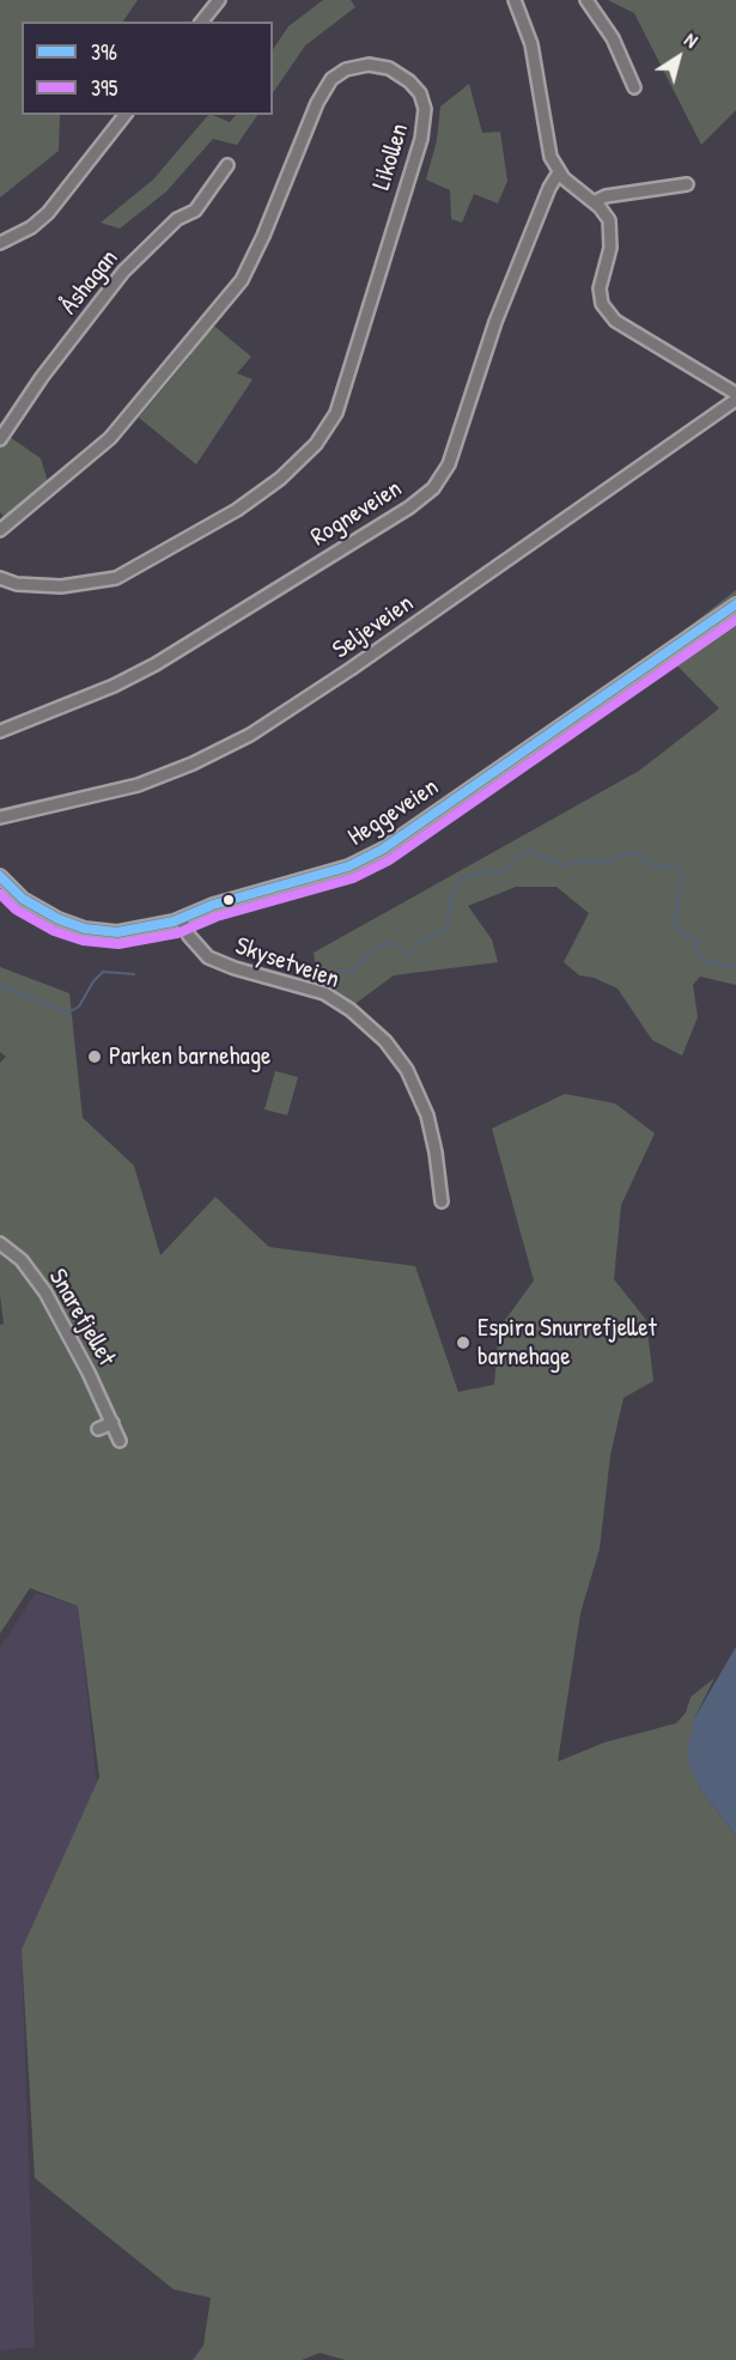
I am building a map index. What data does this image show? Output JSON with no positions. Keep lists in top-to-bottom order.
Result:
{
  "streets": {
    "street": [
      "Likollen",
      "Åshagan",
      "Rogneveien",
      "Seljeveien",
      "Heggeveien",
      "Skysetveien",
      "Snarefjellet"
    ]
  },
  "crossings": [
    ["Heggeveien", "Skysetveien"]
  ],
  "places": ["Parken barnehage", "Espira Snurrefjellet barnehage"],
  "lines": ["transit line 396", "transit line 395"],
  "legend": ["396", "395"],
  "north": "top right"
}
